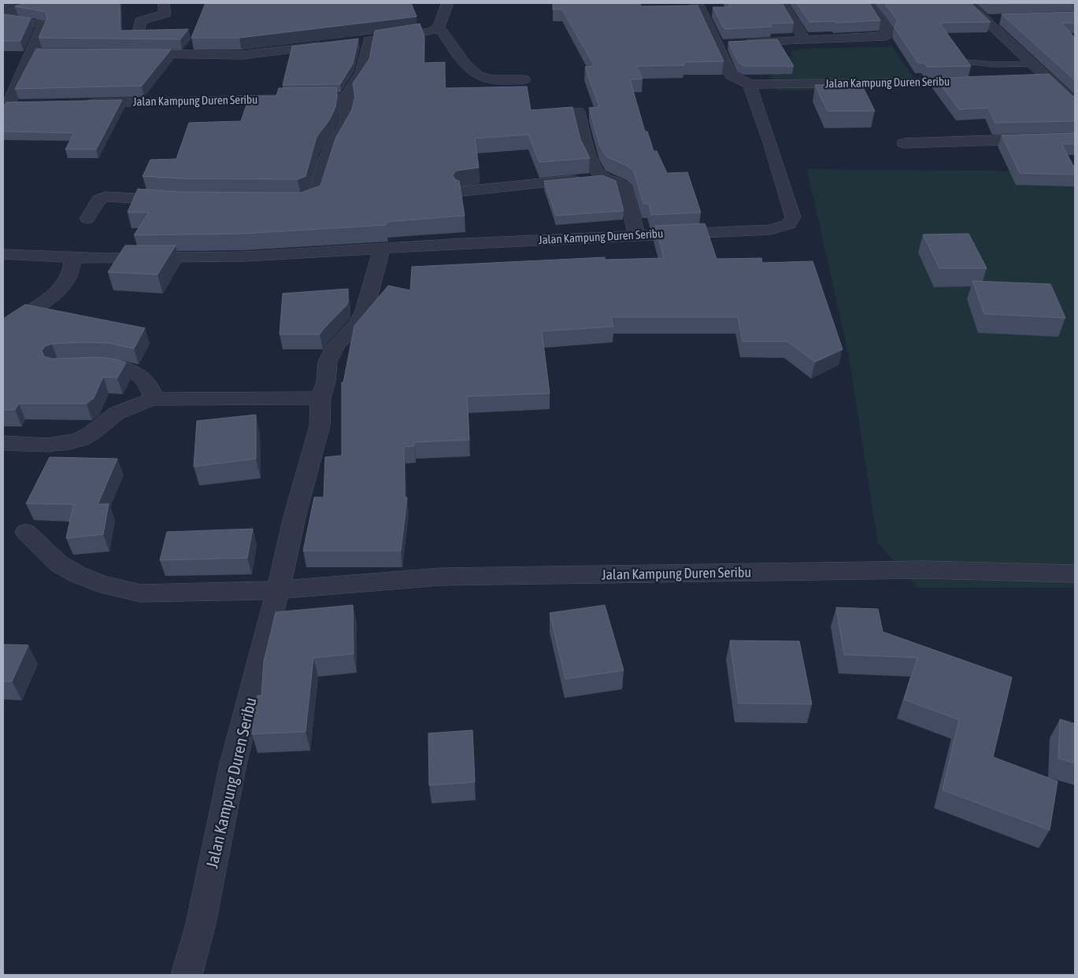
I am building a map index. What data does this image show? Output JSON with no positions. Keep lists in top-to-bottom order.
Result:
{
  "streets": {
    "street": ["Jalan Kampung Duren Seribu"]
  }
}
